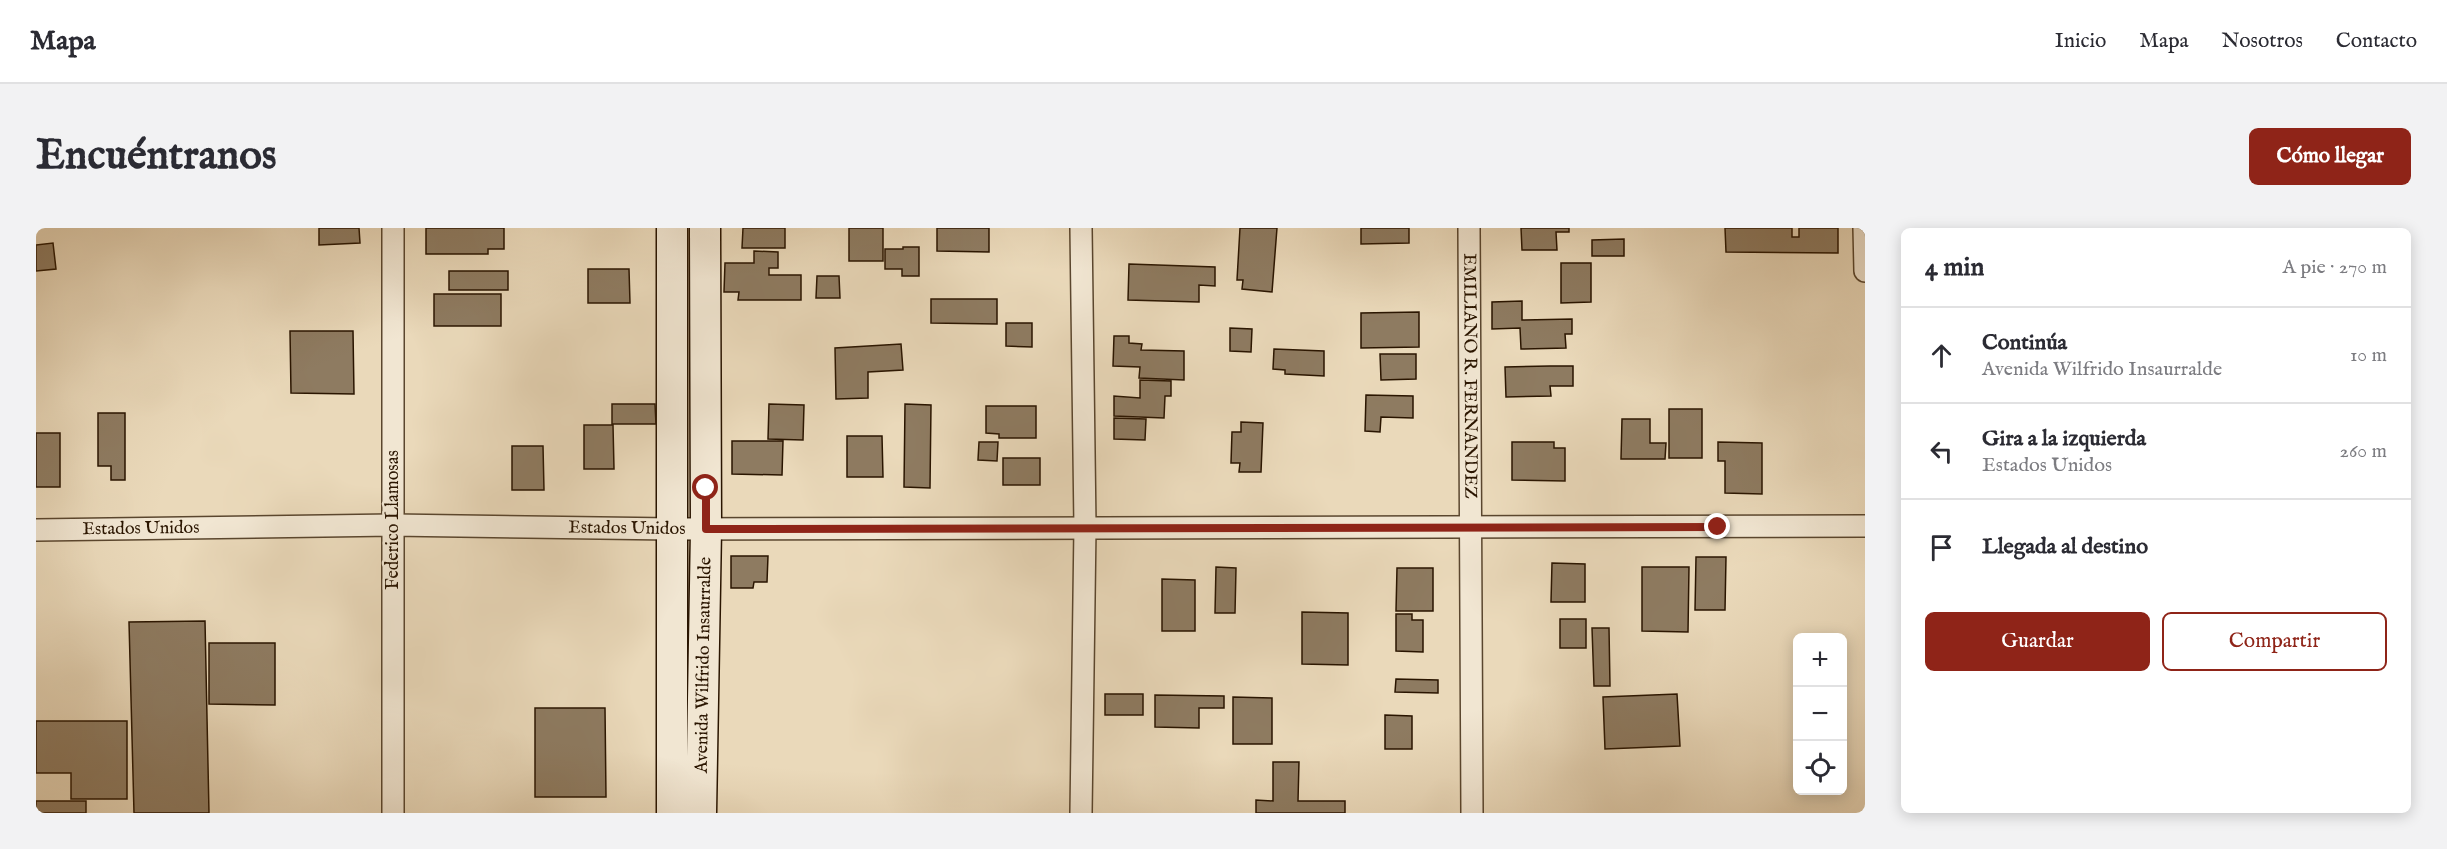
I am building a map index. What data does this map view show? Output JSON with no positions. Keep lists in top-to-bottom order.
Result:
{
  "streets": {
    "street": [
      "EMILIANO R. FERNANDEZ",
      "Federico Llamosas",
      "Estados Unidos",
      "Avenida Wilfrido Insaurralde"
    ]
  },
  "crossings": [
    ["EMILIANO R. FERNANDEZ", "Estados Unidos"],
    ["Federico Llamosas", "Estados Unidos"],
    ["Estados Unidos", "Avenida Wilfrido Insaurralde"]
  ],
  "page": {
    "header": "Mapa",
    "nav": [
      "Inicio",
      "Mapa",
      "Nosotros",
      "Contacto"
    ],
    "buttons": [
      "Cómo llegar",
      ["Guardar", "Compartir"]
    ],
    "title": "Encuéntranos",
    "heading": ["4 min", "A pie · 270 m"],
    "list": [
      ["Continúa", "Avenida Wilfrido Insaurralde", "10 m"],
      ["Gira a la izquierda", "Estados Unidos", "260 m"],
      "Llegada al destino"
    ],
    "map_buttons": ["+", "−"]
  }
}
